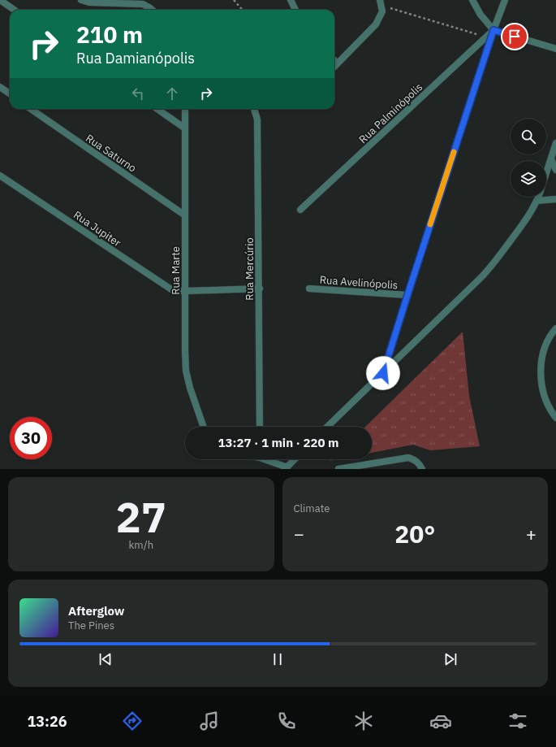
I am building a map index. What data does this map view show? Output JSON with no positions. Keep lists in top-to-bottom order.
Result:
{
  "streets": {
    "street": [
      "Rua Palminópolis",
      "Rua Saturno",
      "Rua Jupiter",
      "Rua Mercúrio",
      "Rua Marte",
      "Rua Avelinópolis"
    ]
  },
  "crossings": [
    ["Rua Saturno", "Rua Marte"],
    ["Rua Jupiter", "Rua Mercúrio"],
    ["Rua Jupiter", "Rua Marte"]
  ],
  "page": {
    "turn": ["210 m", "Rua Damianópolis"],
    "limit": "30",
    "trip": "13:27 · 1 min · 220 m",
    "tile": [
      ["27", "km/h"],
      "Climate"
    ],
    "heat": ["−", "20°", "+"],
    "song": ["Afterglow", "The Pines"],
    "tabs": "13:26"
  }
}
